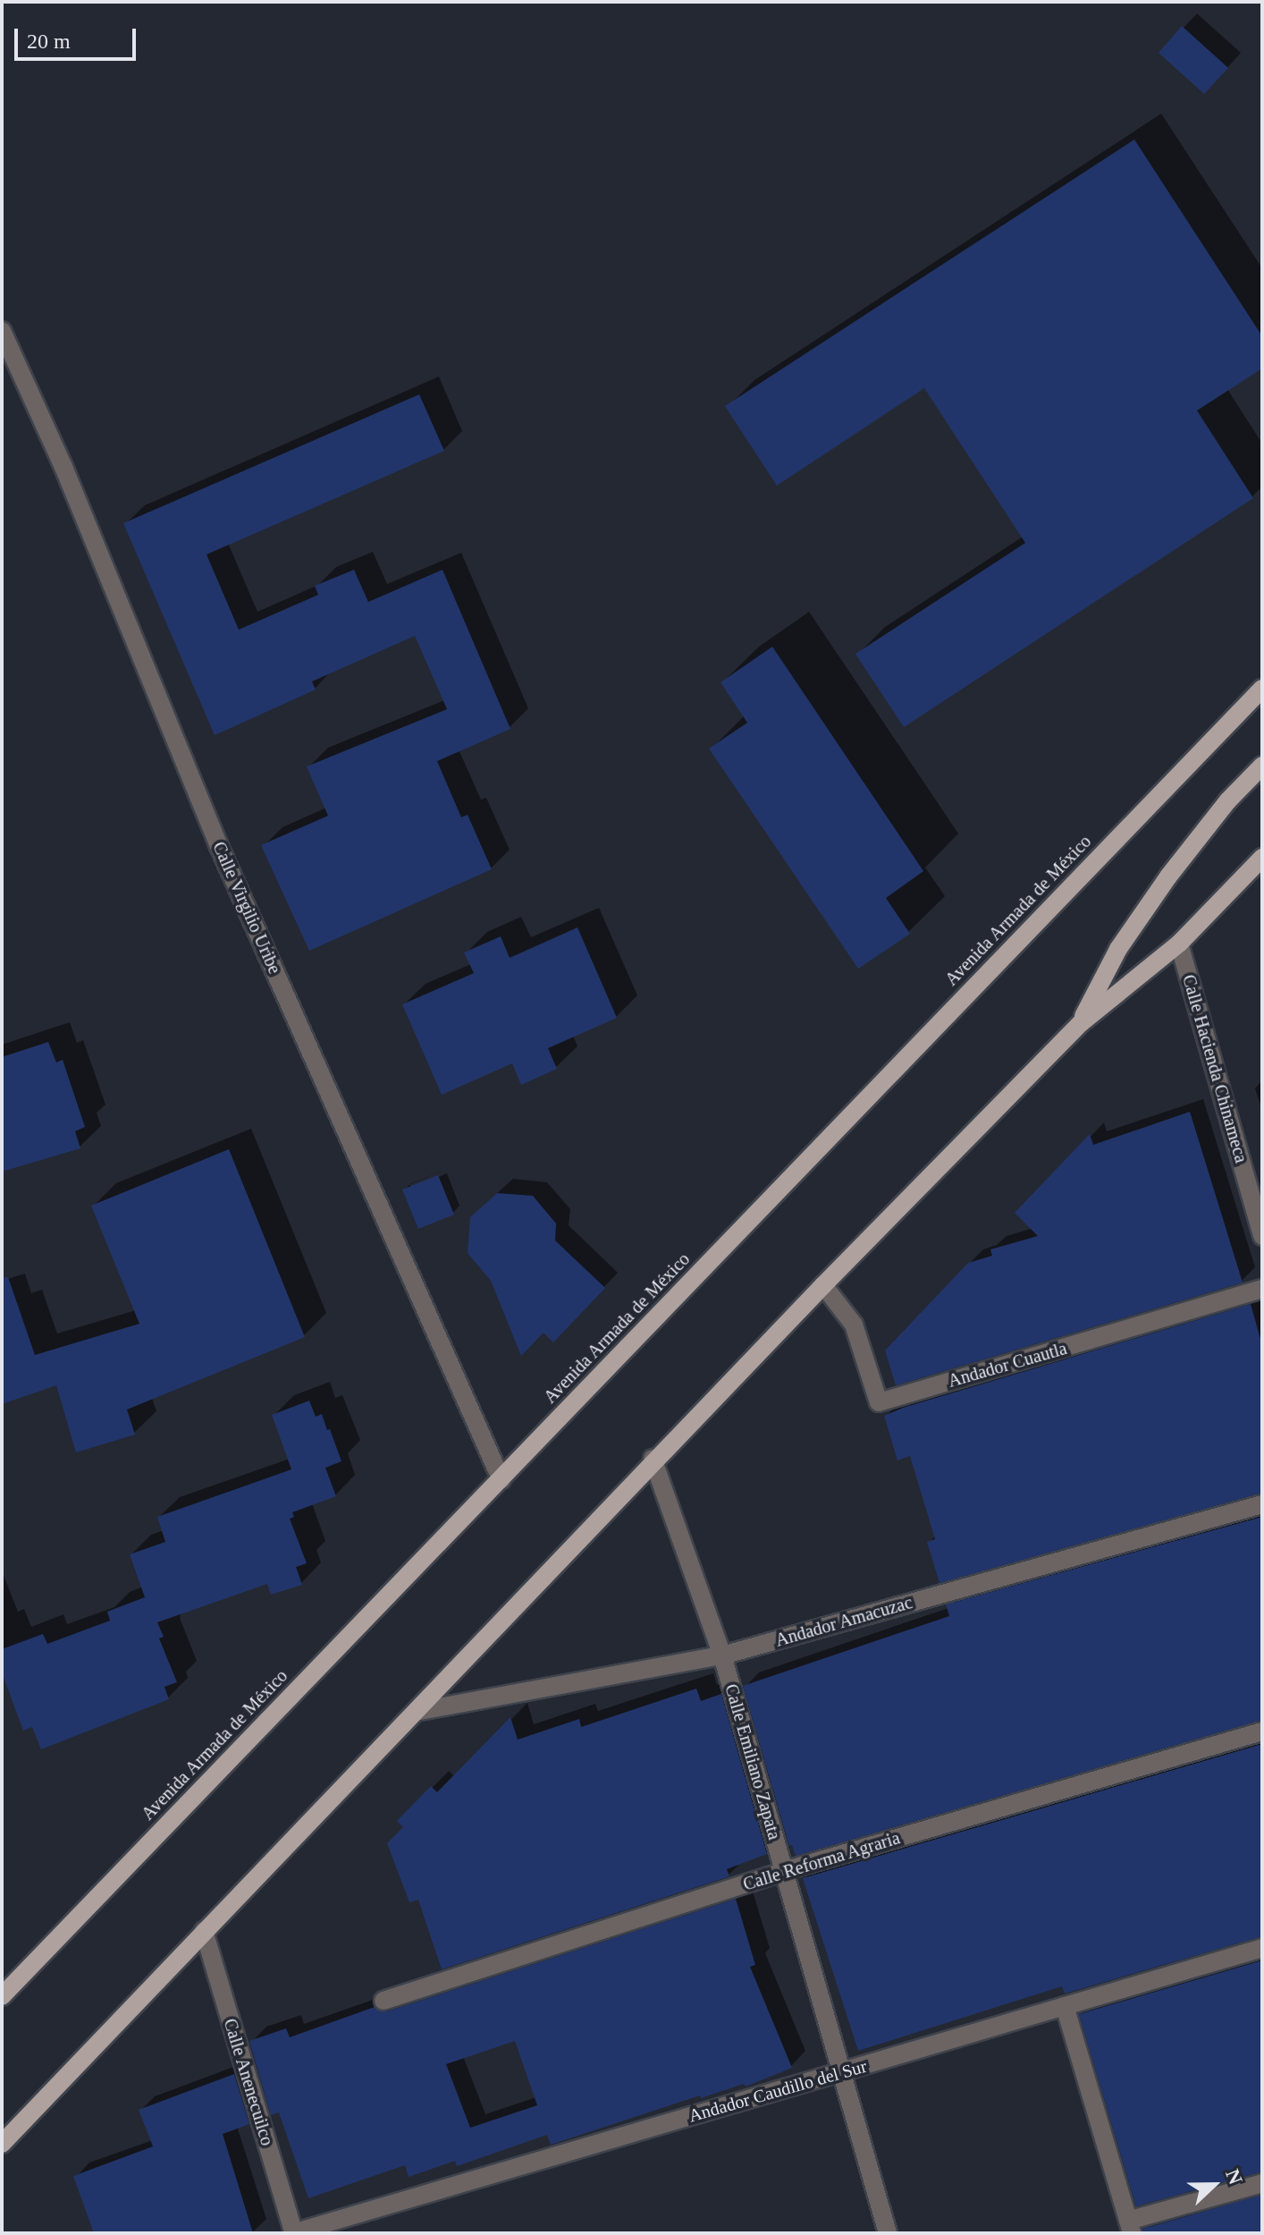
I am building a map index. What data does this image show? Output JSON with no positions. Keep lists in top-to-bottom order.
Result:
{
  "streets": {
    "main road": ["Avenida Armada de México"],
    "street": [
      "Calle Virgilio Uribe",
      "Calle Hacienda Chinameca",
      "Andador Cuautla",
      "Andador Amacuzac",
      "Calle Emiliano Zapata",
      "Calle Reforma Agraria",
      "Calle Anenecuilco",
      "Andador Caudillo del Sur"
    ]
  },
  "crossings": [
    ["Calle Virgilio Uribe", "Avenida Armada de México"],
    ["Andador Amacuzac", "Calle Emiliano Zapata"],
    ["Calle Emiliano Zapata", "Calle Reforma Agraria"],
    ["Calle Emiliano Zapata", "Andador Caudillo del Sur"],
    ["Calle Anenecuilco", "Andador Caudillo del Sur"]
  ],
  "scale_bar": "20 m",
  "north": "right"
}
